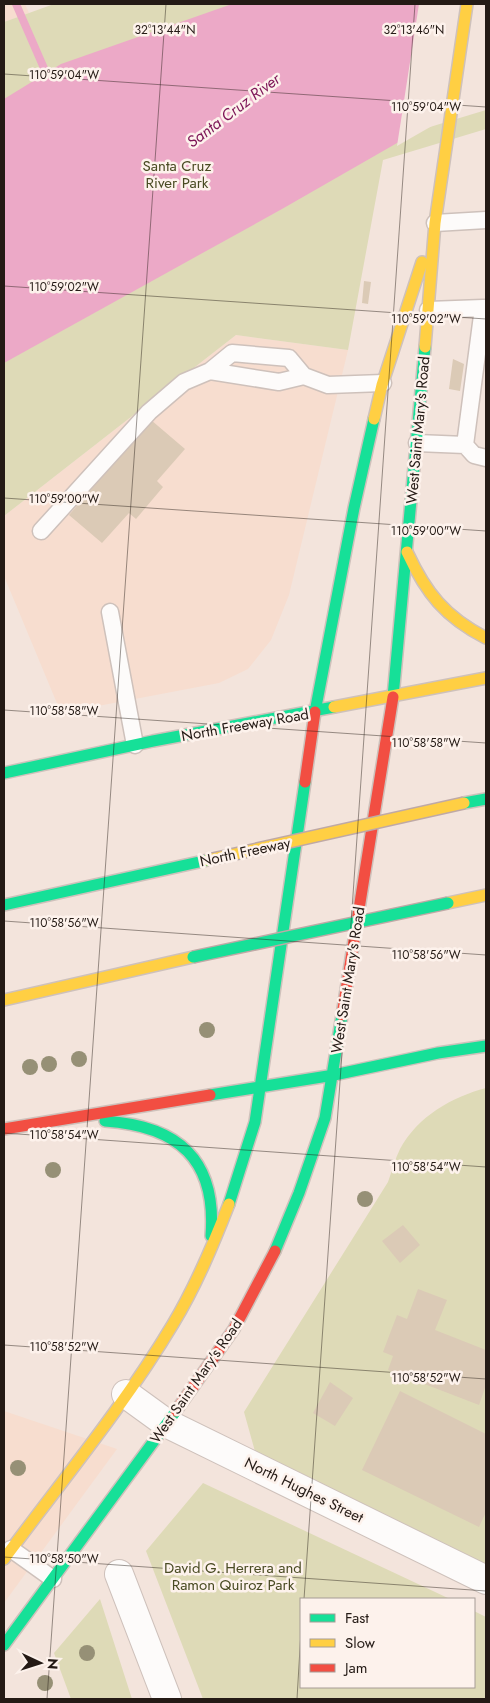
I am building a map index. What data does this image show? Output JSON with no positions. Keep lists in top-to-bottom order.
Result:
{
  "streets": {
    "main road": ["West Saint Mary's Road", "North Freeway Road", "North Freeway"],
    "street": ["North Hughes Street"]
  },
  "crossings": [
    ["West Saint Mary's Road", "North Freeway Road"],
    ["West Saint Mary's Road", "North Hughes Street"]
  ],
  "water": ["Santa Cruz River"],
  "parks": ["Santa Cruz River Park", "David G. Herrera and Ramon Quiroz Park"],
  "legend": ["Fast", "Slow", "Jam"],
  "north": "right",
  "coordinates": [
    "32°13'44\"N",
    "32°13'46\"N",
    "110°59'04\"W",
    "110°59'02\"W",
    "110°59'00\"W",
    "110°58'58\"W",
    "110°58'56\"W",
    "110°58'54\"W",
    "110°58'52\"W",
    "110°58'50\"W"
  ]
}
